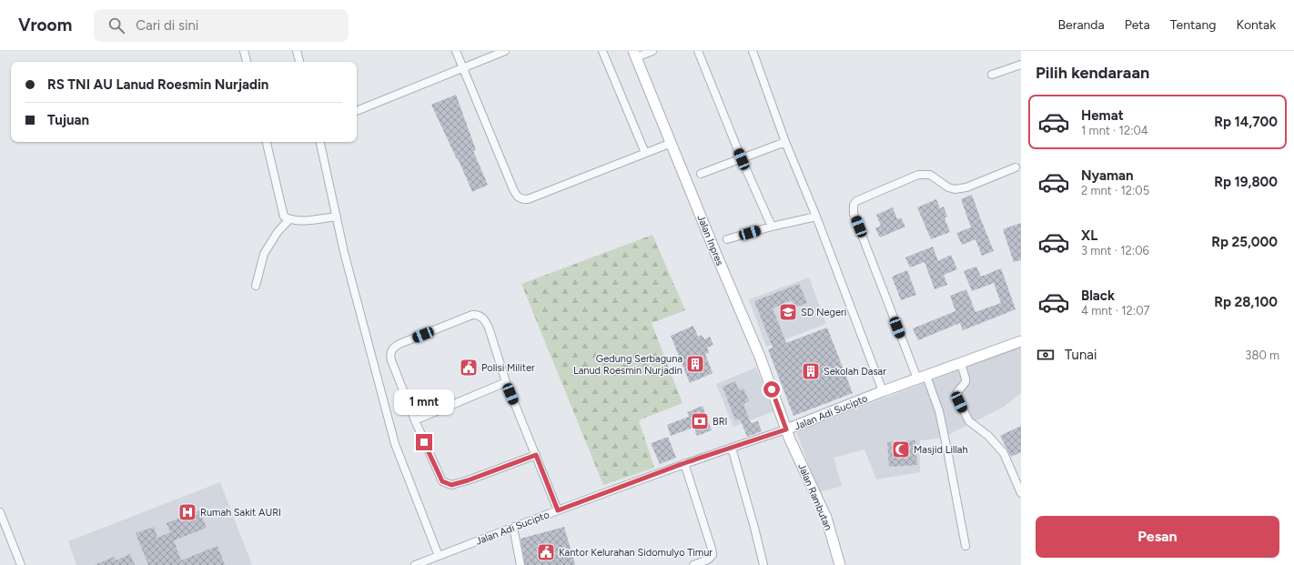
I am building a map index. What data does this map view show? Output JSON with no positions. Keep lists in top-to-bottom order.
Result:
{
  "streets": {
    "main road": ["Jalan Inpres", "Jalan Adi Sucipto", "Jalan Rambutan"]
  },
  "crossings": [
    ["Jalan Inpres", "Jalan Adi Sucipto"],
    ["Jalan Inpres", "Jalan Rambutan"],
    ["Jalan Adi Sucipto", "Jalan Rambutan"]
  ],
  "places": {
    "school or university": ["SD Negeri"],
    "building": ["Gedung Serbaguna Lanud Roesmin Nurjadin", "Sekolah Dasar"],
    "public building": ["Polisi Militer", "Kantor Kelurahan Sidomulyo Timur"],
    "bank": ["BRI"],
    "mosque": ["Masjid Lillah"],
    "hospital": ["Rumah Sakit AURI"]
  },
  "page": {
    "header": "Vroom",
    "search": "Cari di sini",
    "nav": [
      "Beranda",
      "Peta",
      "Tentang",
      "Kontak"
    ],
    "heading": "Pilih kendaraan",
    "banner": ["RS TNI AU Lanud Roesmin Nurjadin", "Tujuan"],
    "list": [
      {
        "name": "Hemat",
        "note": "1 mnt · 12:04",
        "value": "Rp 14,700"
      },
      {
        "name": "Nyaman",
        "note": "2 mnt · 12:05",
        "value": "Rp 19,800"
      },
      {
        "name": "XL",
        "note": "3 mnt · 12:06",
        "value": "Rp 25,000"
      },
      {
        "name": "Black",
        "note": "4 mnt · 12:07",
        "value": "Rp 28,100"
      }
    ],
    "pay": ["Tunai", "380 m"],
    "bubble": "1 mnt",
    "buttons": "Pesan"
  }
}
